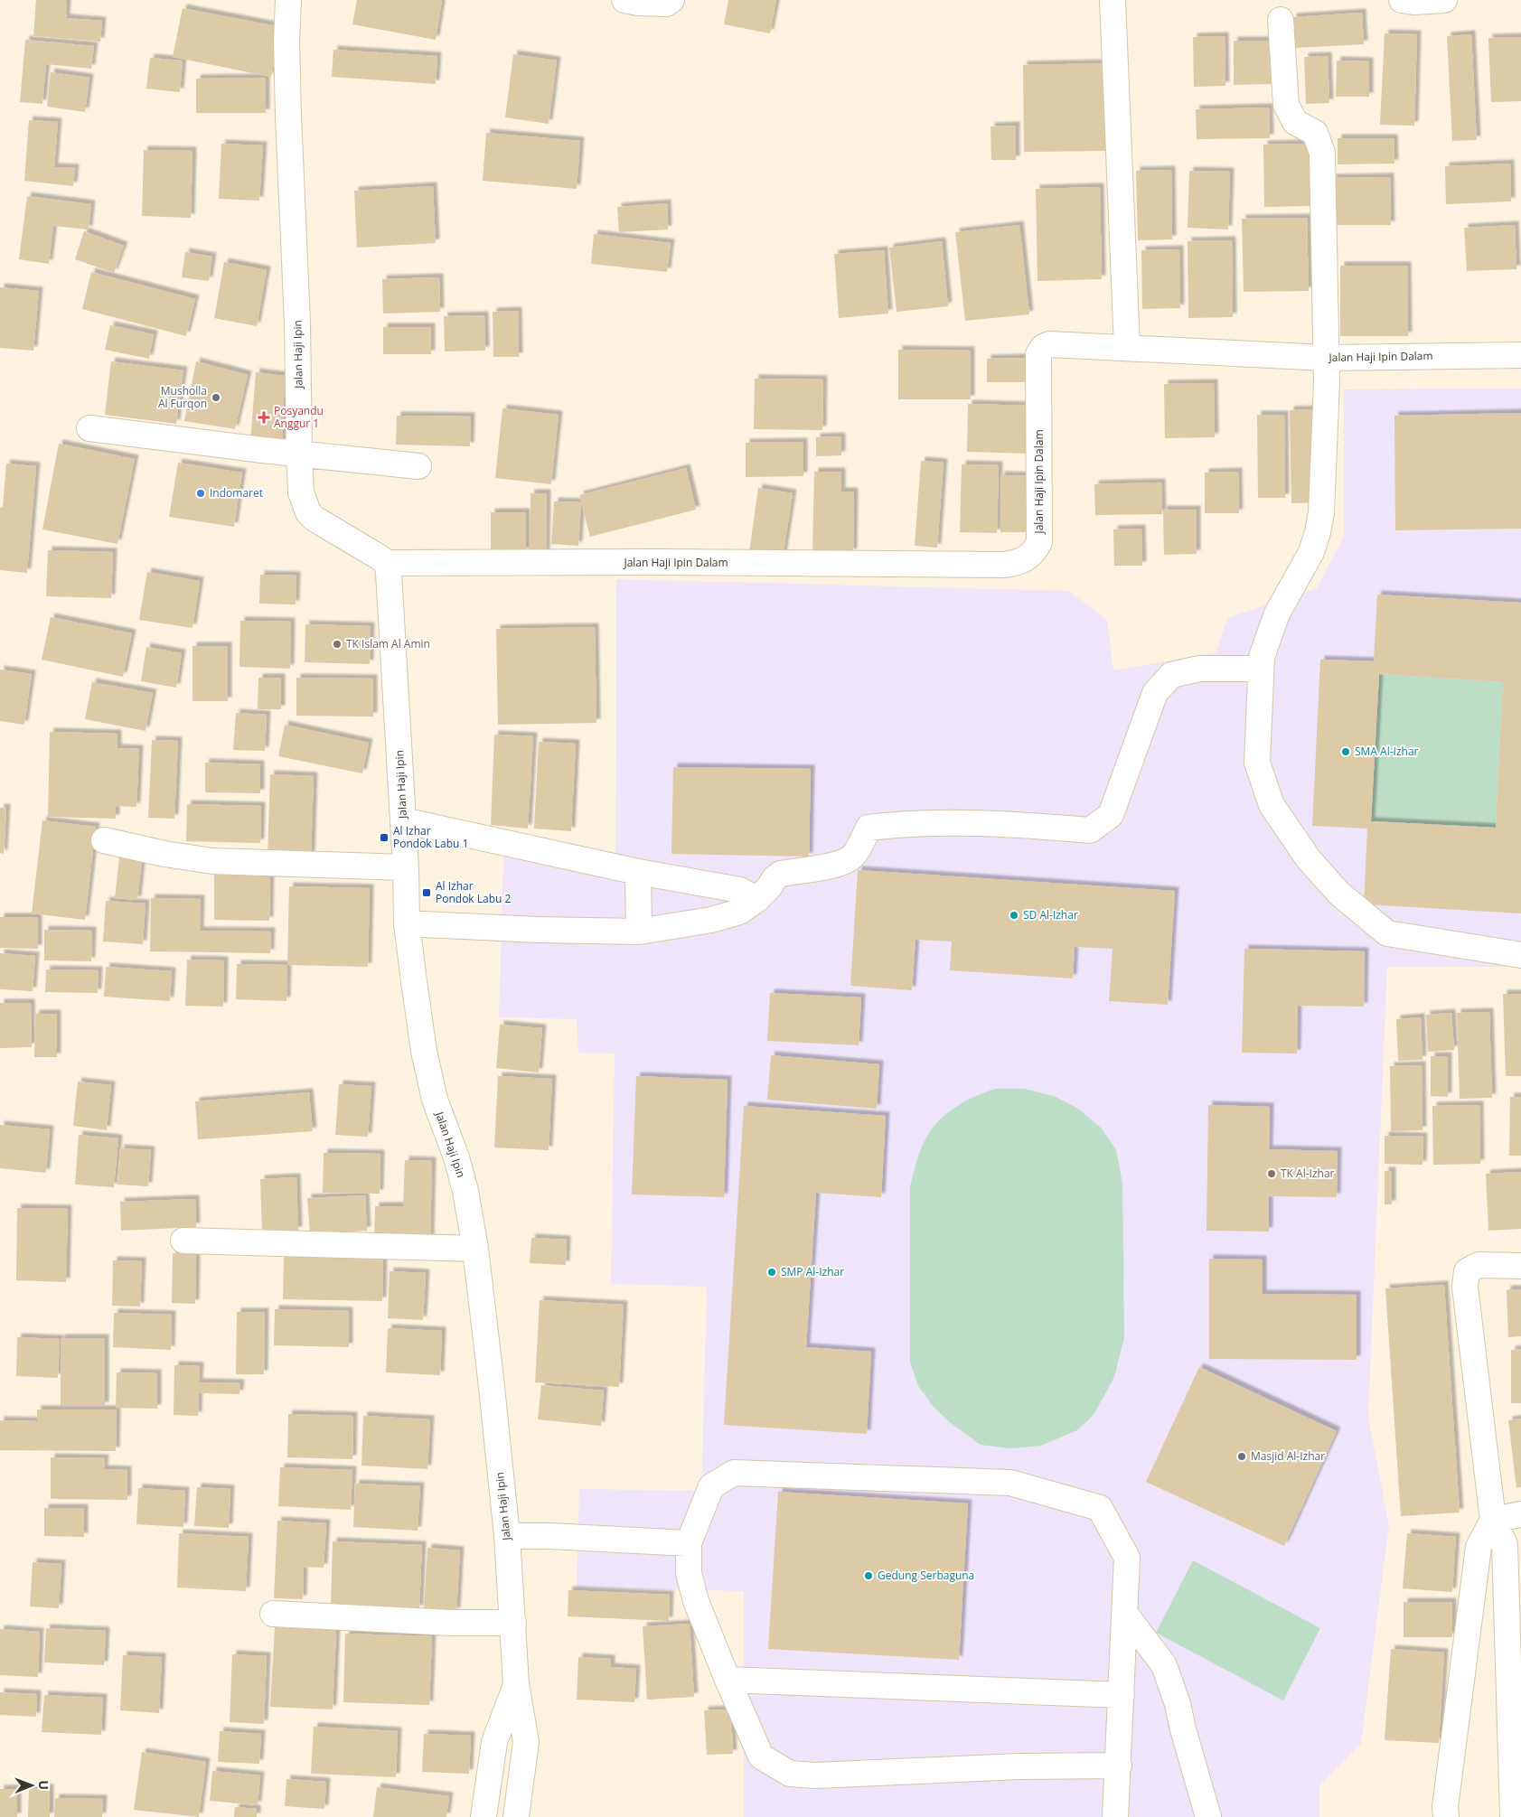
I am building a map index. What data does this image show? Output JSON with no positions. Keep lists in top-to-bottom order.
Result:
{
  "streets": {
    "street": ["Jalan Haji Ipin", "Jalan Haji Ipin Dalam"]
  },
  "crossings": [
    ["Jalan Haji Ipin", "Jalan Haji Ipin Dalam"]
  ],
  "places": {
    "other": [
      "Musholla Al Furqon",
      "Indomaret",
      "TK Islam Al Amin",
      "SMA Al-Izhar",
      "SD Al-Izhar",
      "TK Al-Izhar",
      "SMP Al-Izhar",
      "Masjid Al-Izhar",
      "Gedung Serbaguna"
    ],
    "health": ["Posyandu Anggur 1"],
    "transit": ["Al Izhar Pondok Labu 1", "Al Izhar Pondok Labu 2"]
  },
  "north": "right"
}
